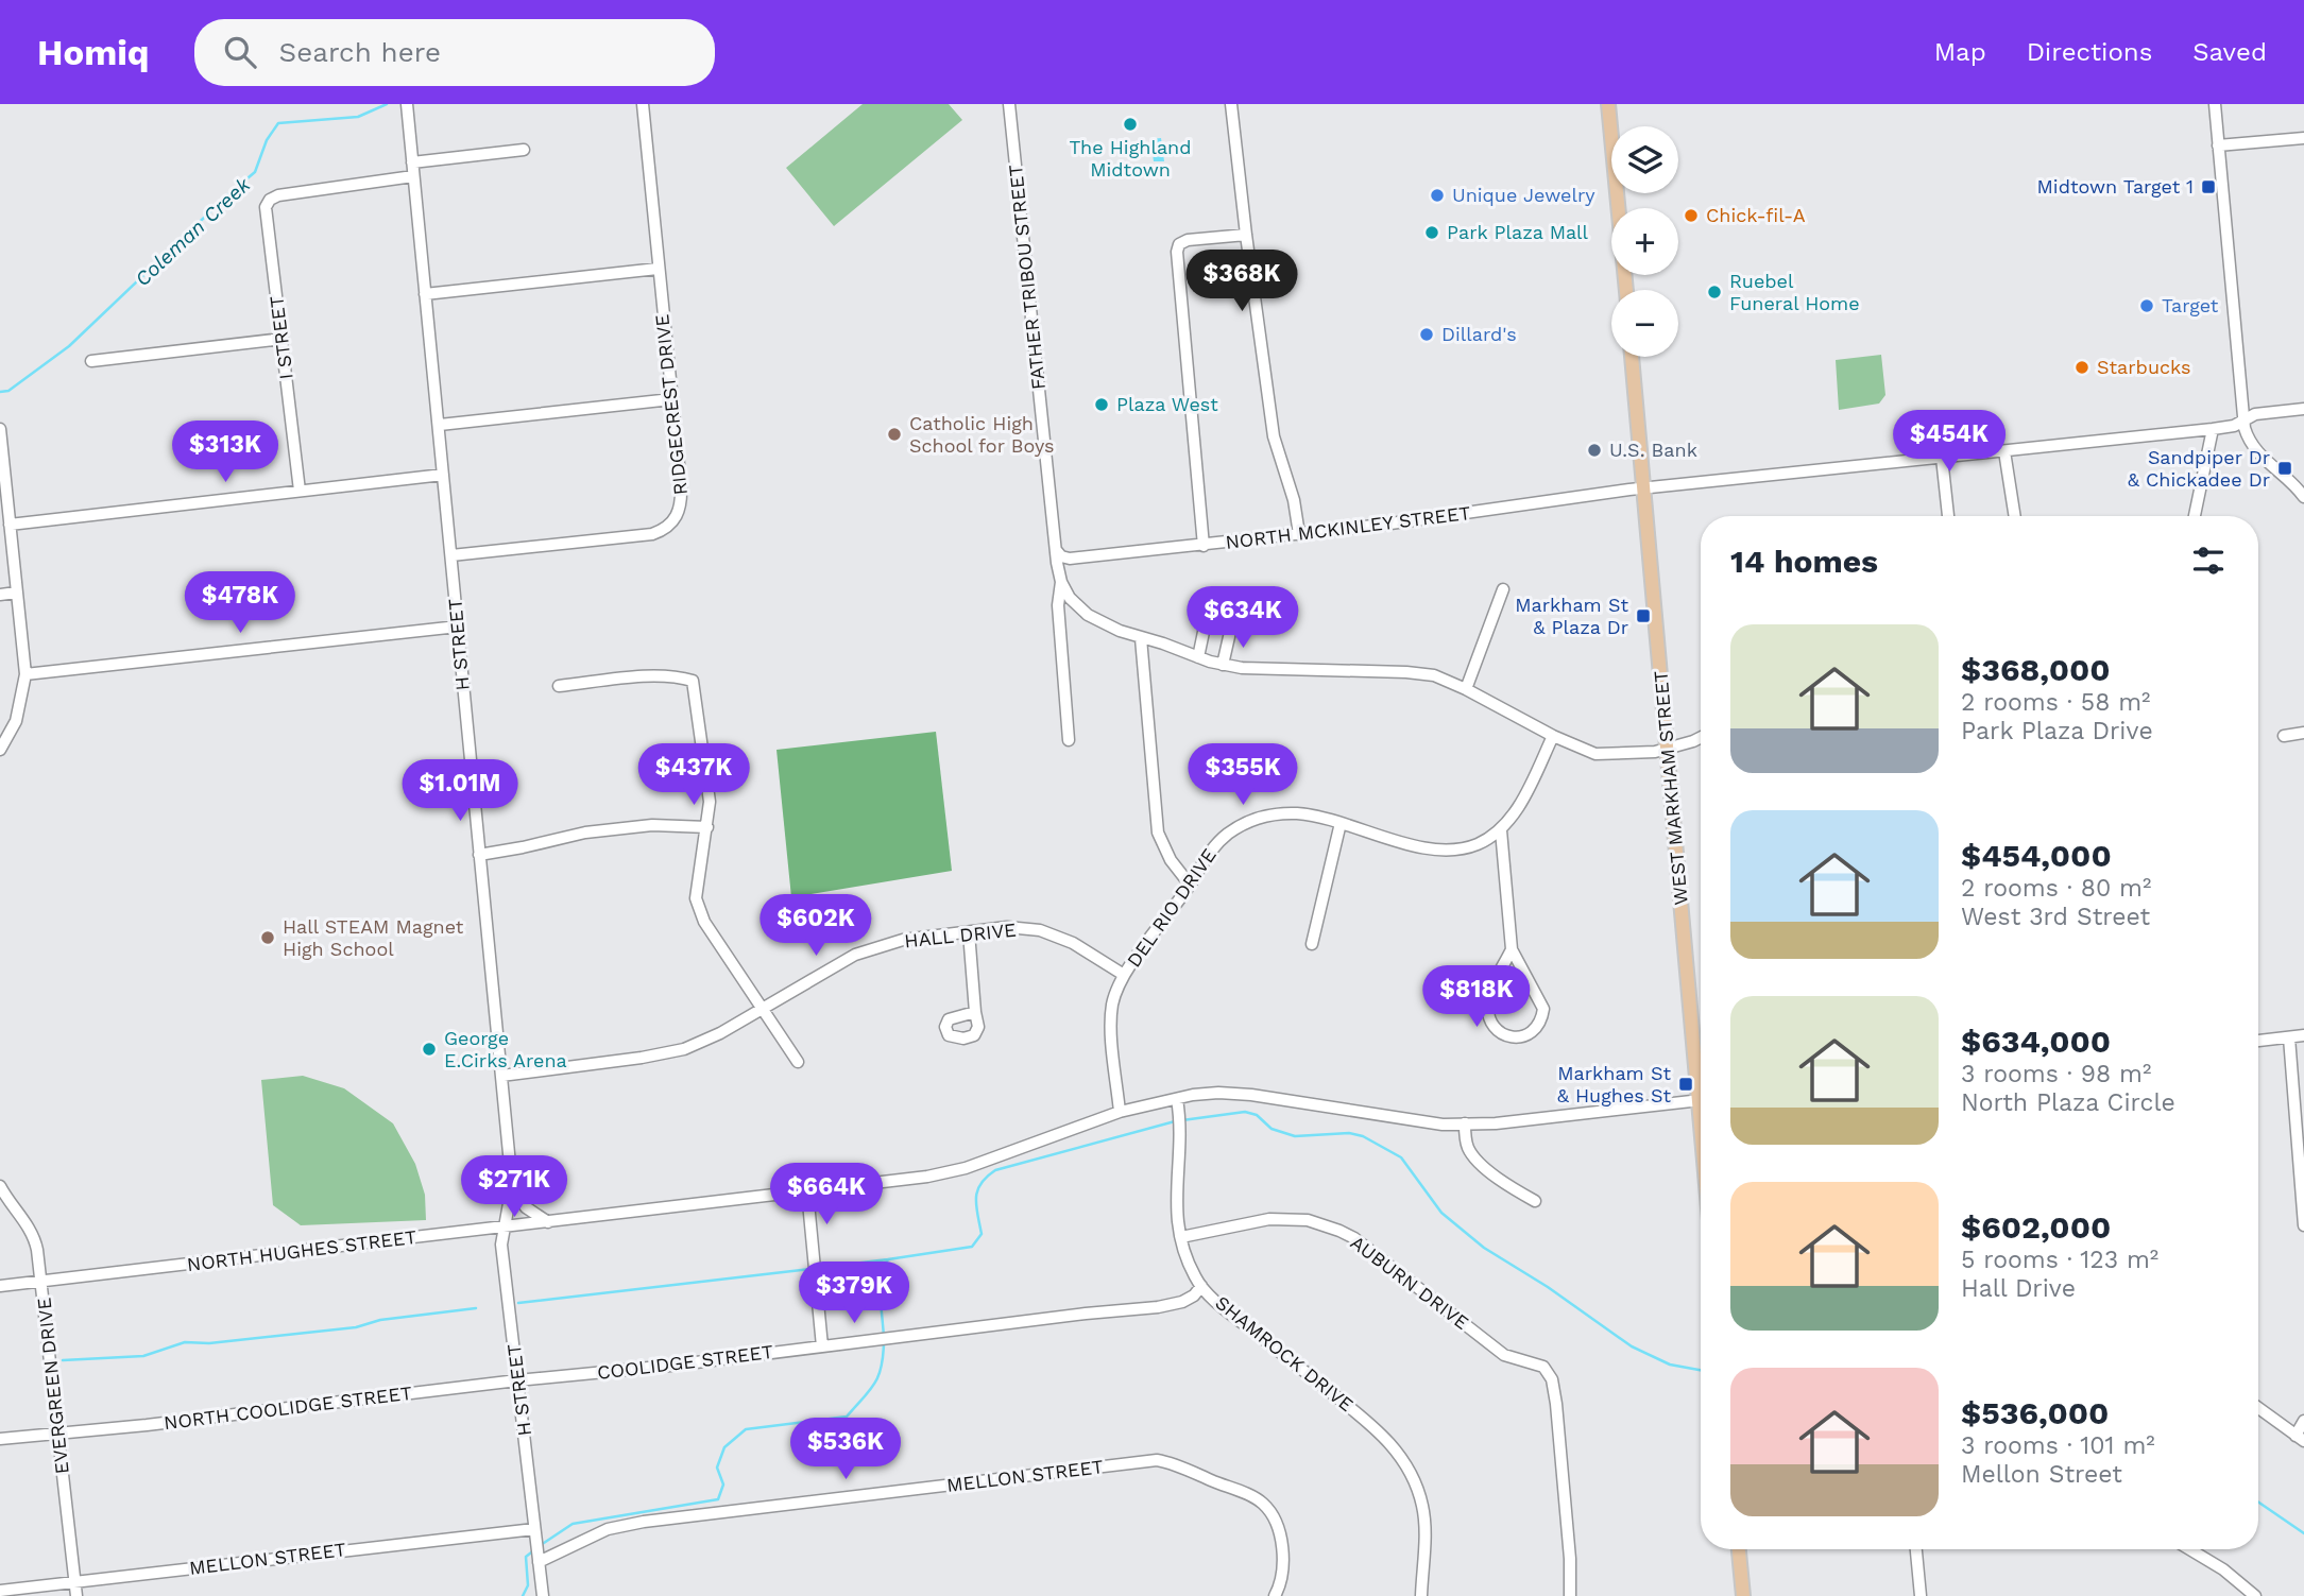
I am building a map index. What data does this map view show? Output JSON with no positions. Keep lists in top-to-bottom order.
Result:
{
  "streets": {
    "main road": ["WEST MARKHAM STREET"],
    "street": [
      "FATHER TRIBOU STREET",
      "I STREET",
      "RIDGECREST DRIVE",
      "NORTH MCKINLEY STREET",
      "H STREET",
      "DEL RIO DRIVE",
      "HALL DRIVE",
      "NORTH HUGHES STREET",
      "AUBURN DRIVE",
      "SHAMROCK DRIVE",
      "COOLIDGE STREET",
      "EVERGREEN DRIVE",
      "NORTH COOLIDGE STREET",
      "MELLON STREET"
    ]
  },
  "crossings": [
    ["FATHER TRIBOU STREET", "NORTH MCKINLEY STREET"],
    ["I STREET", "H STREET"],
    ["RIDGECREST DRIVE", "H STREET"],
    ["NORTH MCKINLEY STREET", "WEST MARKHAM STREET"],
    ["H STREET", "HALL DRIVE"],
    ["H STREET", "NORTH HUGHES STREET"],
    ["H STREET", "COOLIDGE STREET"],
    ["H STREET", "NORTH COOLIDGE STREET"],
    ["H STREET", "MELLON STREET"],
    ["DEL RIO DRIVE", "HALL DRIVE"],
    ["DEL RIO DRIVE", "NORTH HUGHES STREET"],
    ["NORTH HUGHES STREET", "SHAMROCK DRIVE"],
    ["NORTH HUGHES STREET", "EVERGREEN DRIVE"],
    ["AUBURN DRIVE", "SHAMROCK DRIVE"],
    ["SHAMROCK DRIVE", "COOLIDGE STREET"],
    ["COOLIDGE STREET", "NORTH COOLIDGE STREET"],
    ["EVERGREEN DRIVE", "NORTH COOLIDGE STREET"],
    ["EVERGREEN DRIVE", "MELLON STREET"]
  ],
  "water": ["Coleman Creek"],
  "places": {
    "other": [
      "The Highland Midtown",
      "Unique Jewelry",
      "Chick-fil-A",
      "Park Plaza Mall",
      "Ruebel Funeral Home",
      "Target",
      "Dillard's",
      "Starbucks",
      "Plaza West",
      "Catholic High School for Boys",
      "U.S. Bank",
      "Hall STEAM Magnet High School",
      "George E.Cirks Arena"
    ],
    "transit": [
      "Midtown Target 1",
      "Sandpiper Dr & Chickadee Dr",
      "Markham St & Plaza Dr",
      "Markham St & Hughes St"
    ]
  },
  "page": {
    "header": "Homiq",
    "search": "Search here",
    "nav": ["Map", "Directions", "Saved"],
    "map_buttons": ["+", "−"],
    "price": [
      "$368K",
      "$454K",
      "$313K",
      "$478K",
      "$634K",
      "$437K",
      "$355K",
      "$1.01M",
      "$602K",
      "$818K",
      "$271K",
      "$664K",
      "$379K",
      "$536K"
    ],
    "heading": "14 homes",
    "list": [
      {
        "name": "$368,000",
        "note": "2 rooms · 58 m² · Park Plaza Drive"
      },
      {
        "name": "$454,000",
        "note": "2 rooms · 80 m² · West 3rd Street"
      },
      {
        "name": "$634,000",
        "note": "3 rooms · 98 m² · North Plaza Circle"
      },
      {
        "name": "$602,000",
        "note": "5 rooms · 123 m² · Hall Drive"
      },
      {
        "name": "$536,000",
        "note": "3 rooms · 101 m² · Mellon Street"
      }
    ]
  }
}
